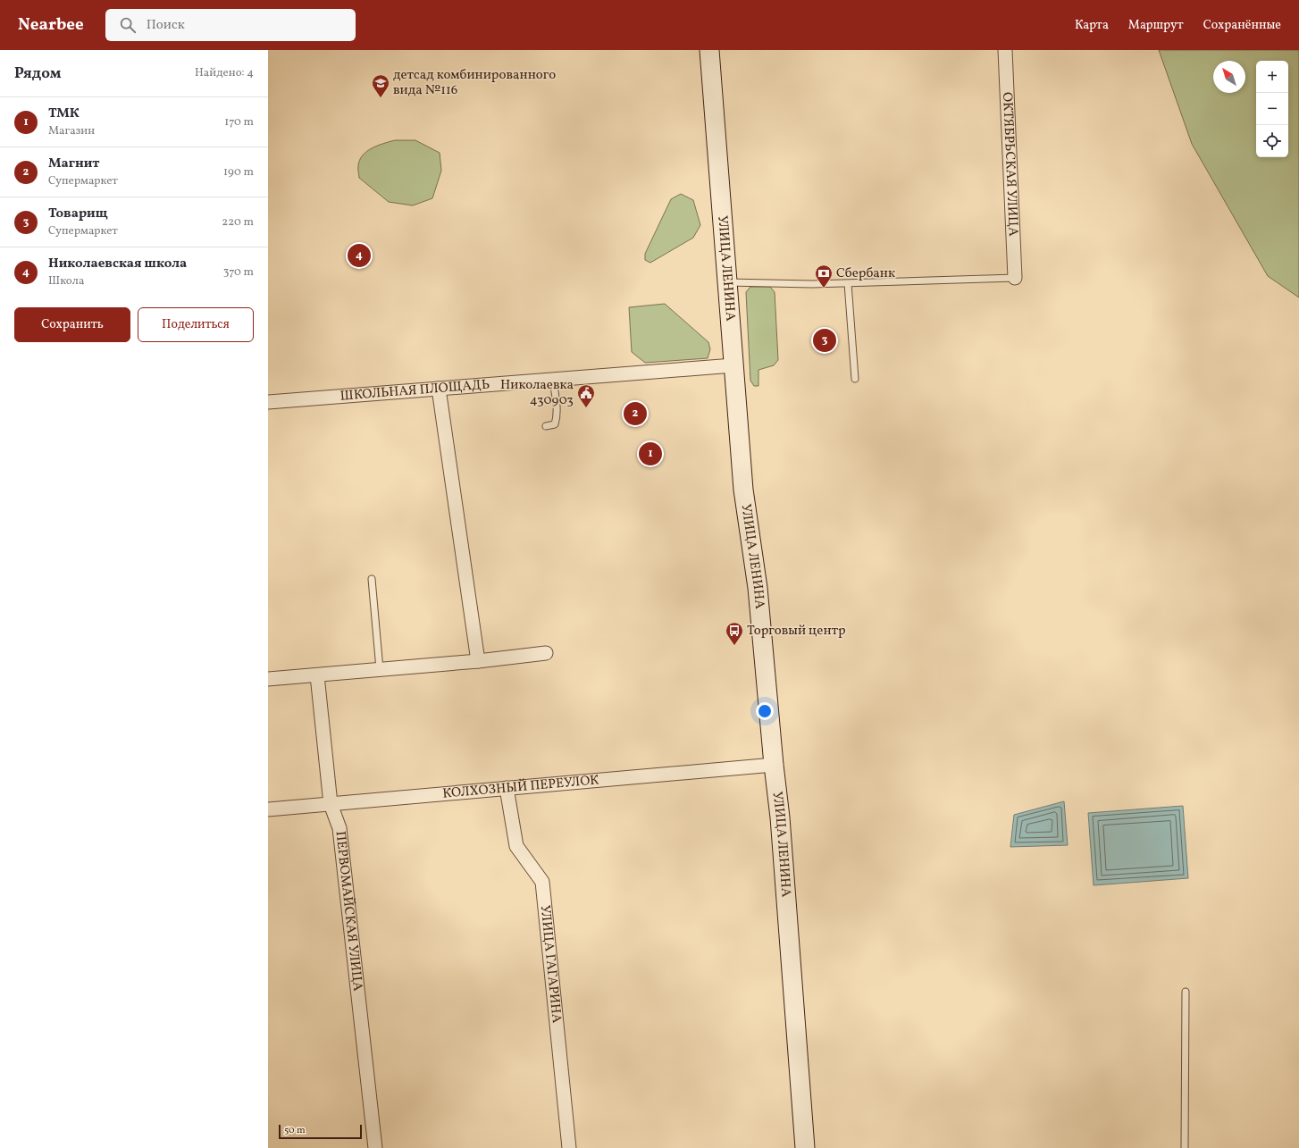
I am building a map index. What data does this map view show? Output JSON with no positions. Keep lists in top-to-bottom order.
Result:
{
  "streets": {
    "main road": ["УЛИЦА ЛЕНИНА"],
    "street": [
      "ОКТЯБРЬСКАЯ УЛИЦА",
      "ШКОЛЬНАЯ ПЛОЩАДЬ",
      "КОЛХОЗНЫЙ ПЕРЕУЛОК",
      "ПЕРВОМАЙСКАЯ УЛИЦА",
      "УЛИЦА ГАГАРИНА"
    ]
  },
  "crossings": [
    ["УЛИЦА ЛЕНИНА", "ШКОЛЬНАЯ ПЛОЩАДЬ"],
    ["УЛИЦА ЛЕНИНА", "КОЛХОЗНЫЙ ПЕРЕУЛОК"],
    ["КОЛХОЗНЫЙ ПЕРЕУЛОК", "ПЕРВОМАЙСКАЯ УЛИЦА"],
    ["КОЛХОЗНЫЙ ПЕРЕУЛОК", "УЛИЦА ГАГАРИНА"]
  ],
  "places": {
    "school or university": ["детсад комбинированного вида №116"],
    "bank": ["Сбербанк"],
    "public building": ["Николаевка 430903"],
    "bus stop": ["Торговый центр"]
  },
  "scale_bar": "50 m",
  "north": "top left",
  "page": {
    "header": "Nearbee",
    "search": "Поиск",
    "nav": ["Карта", "Маршрут", "Сохранённые"],
    "heading": ["Рядом", "Найдено: 4"],
    "map_buttons": ["+", "−"],
    "list": [
      {
        "mark": "1",
        "name": "ТМК",
        "note": "Магазин",
        "value": "170 m"
      },
      {
        "mark": "2",
        "name": "Магнит",
        "note": "Супермаркет",
        "value": "190 m"
      },
      {
        "mark": "3",
        "name": "Товарищ",
        "note": "Супермаркет",
        "value": "220 m"
      },
      {
        "mark": "4",
        "name": "Николаевская школа",
        "note": "Школа",
        "value": "370 m"
      }
    ],
    "pins": [
      "4",
      "3",
      "2",
      "1"
    ],
    "buttons": ["Сохранить", "Поделиться"],
    "scale": "50 m"
  }
}
